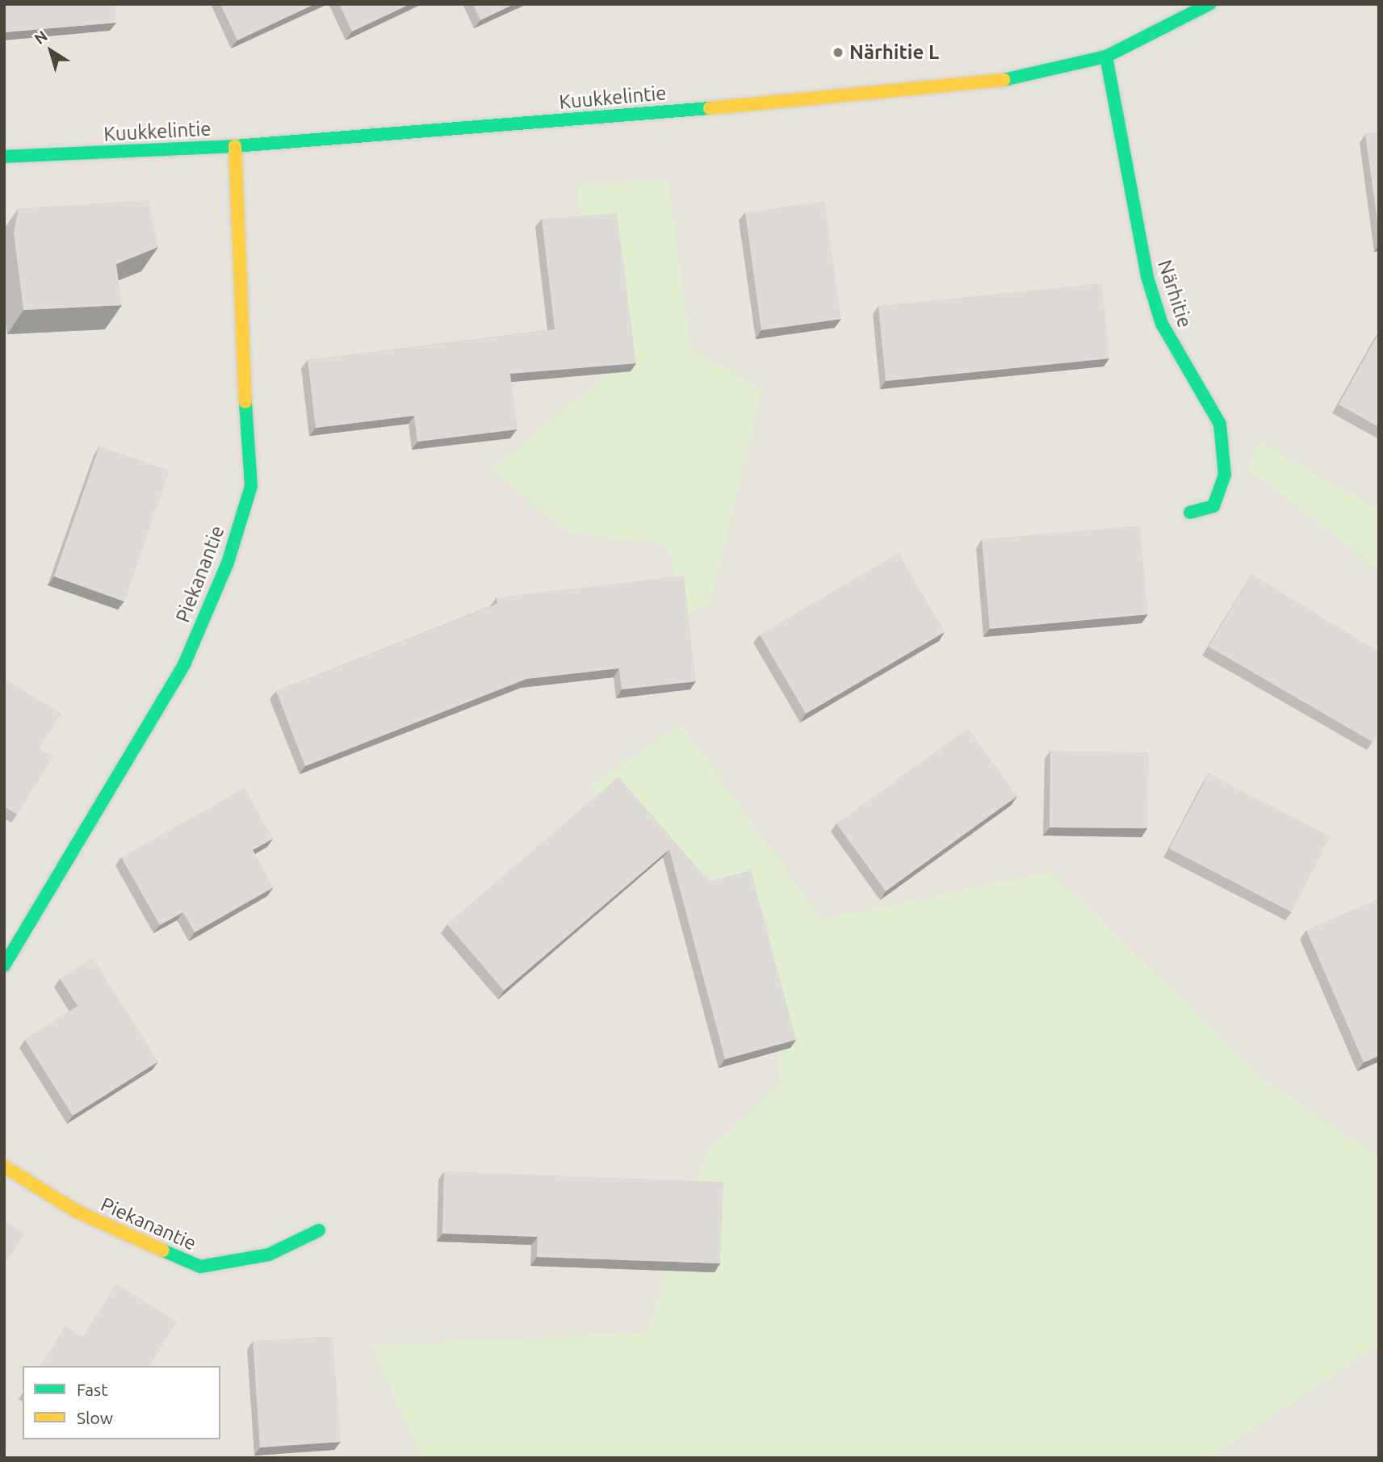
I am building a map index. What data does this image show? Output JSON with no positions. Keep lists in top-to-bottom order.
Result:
{
  "streets": {
    "street": ["Kuukkelintie", "Närhitie", "Piekanantie"]
  },
  "crossings": [
    ["Kuukkelintie", "Närhitie"],
    ["Kuukkelintie", "Piekanantie"]
  ],
  "places": ["Närhitie L"],
  "legend": ["Fast", "Slow"],
  "north": "top left"
}
